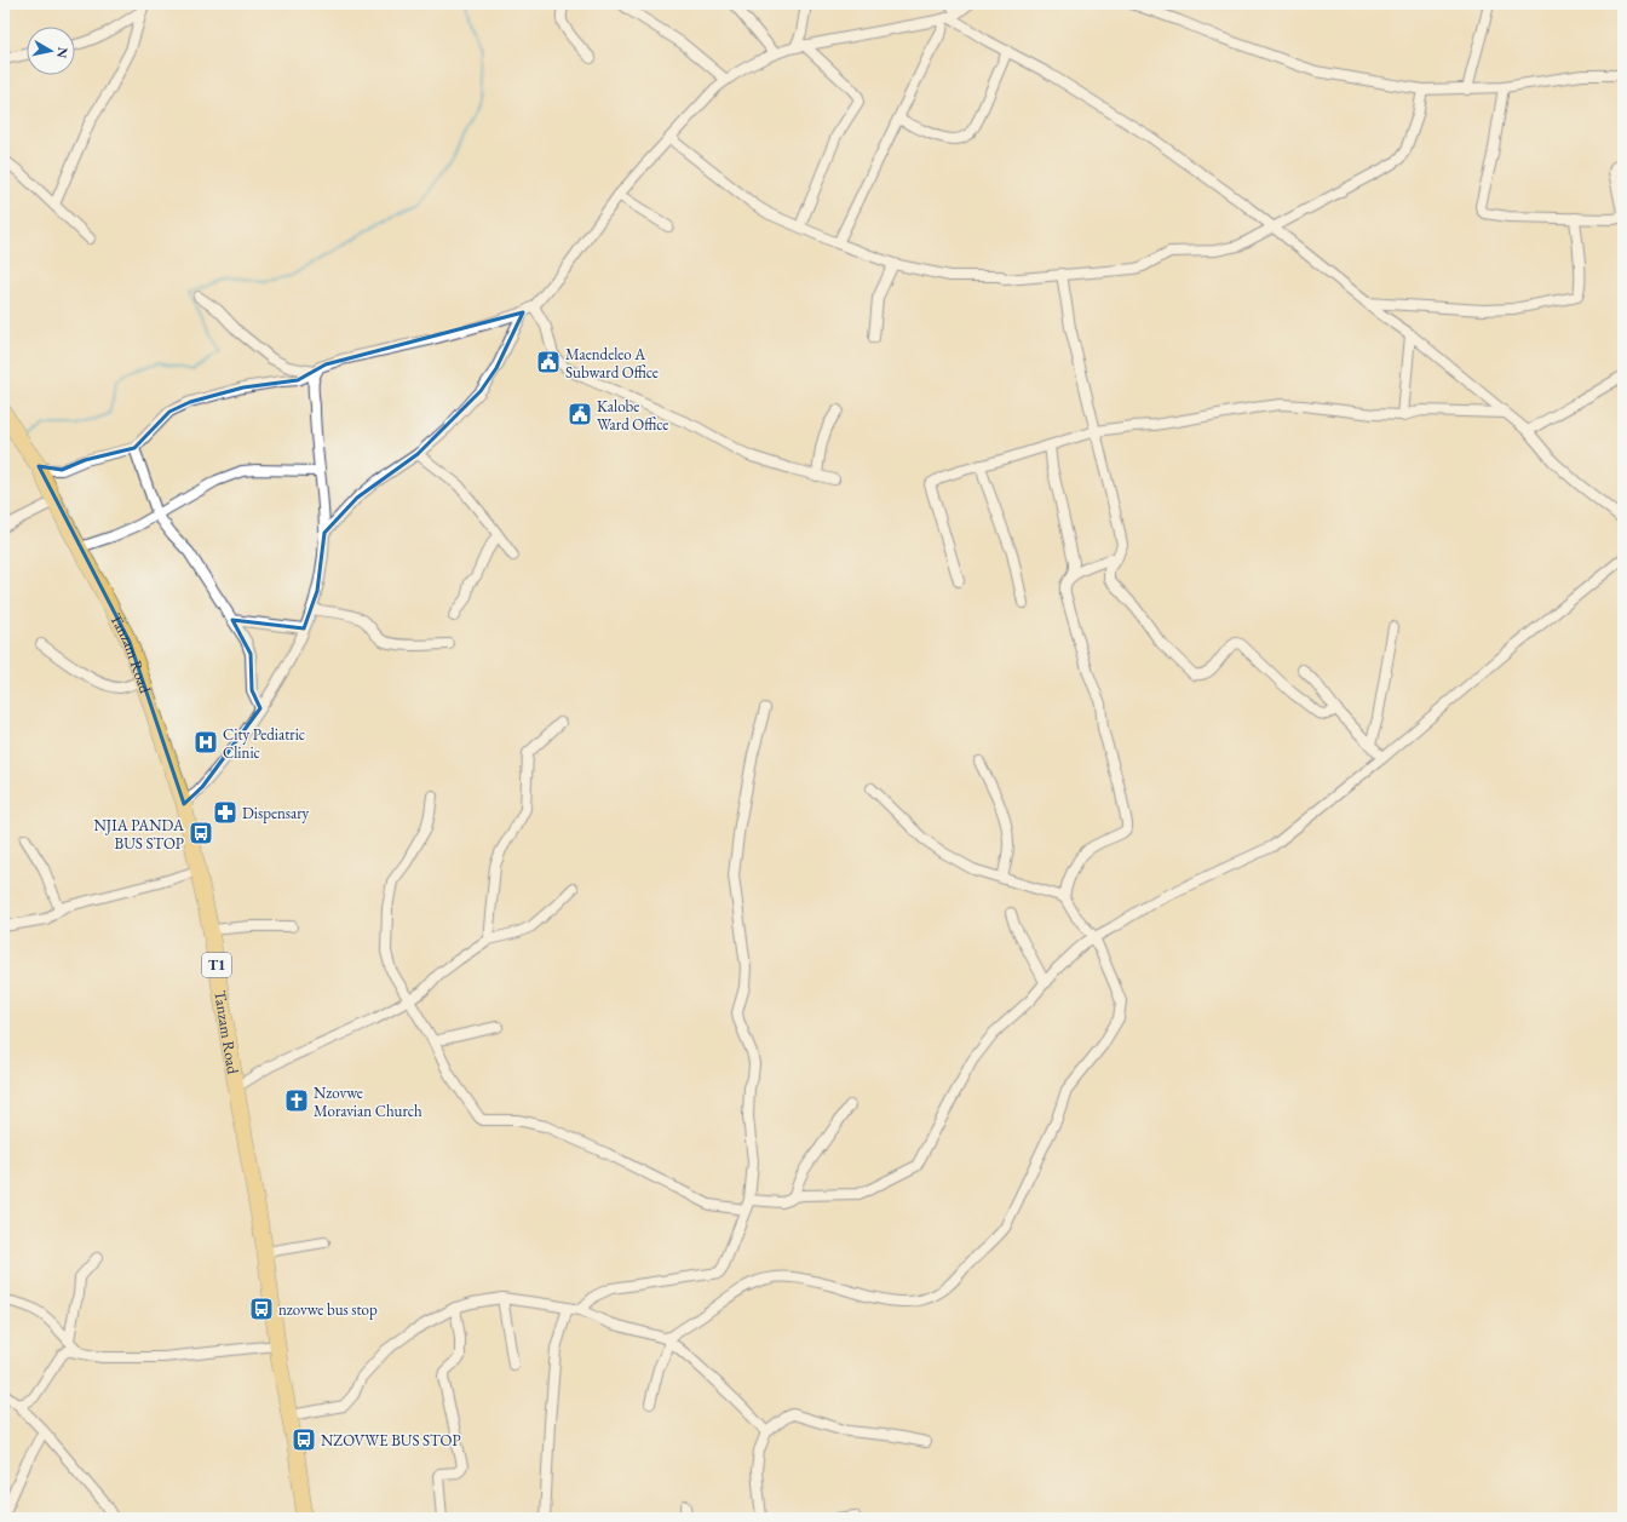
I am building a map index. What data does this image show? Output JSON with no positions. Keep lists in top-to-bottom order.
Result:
{
  "streets": {
    "highway": ["Tanzam Road", "T1"]
  },
  "places": {
    "public building": ["Maendeleo A Subward Office", "Kalobe Ward Office"],
    "hospital": ["City Pediatric Clinic"],
    "pharmacy": ["Dispensary"],
    "bus stop": ["NJIA PANDA BUS STOP", "nzovwe bus stop", "NZOVWE BUS STOP"],
    "church": ["Nzovwe Moravian Church"]
  },
  "north": "right"
}
